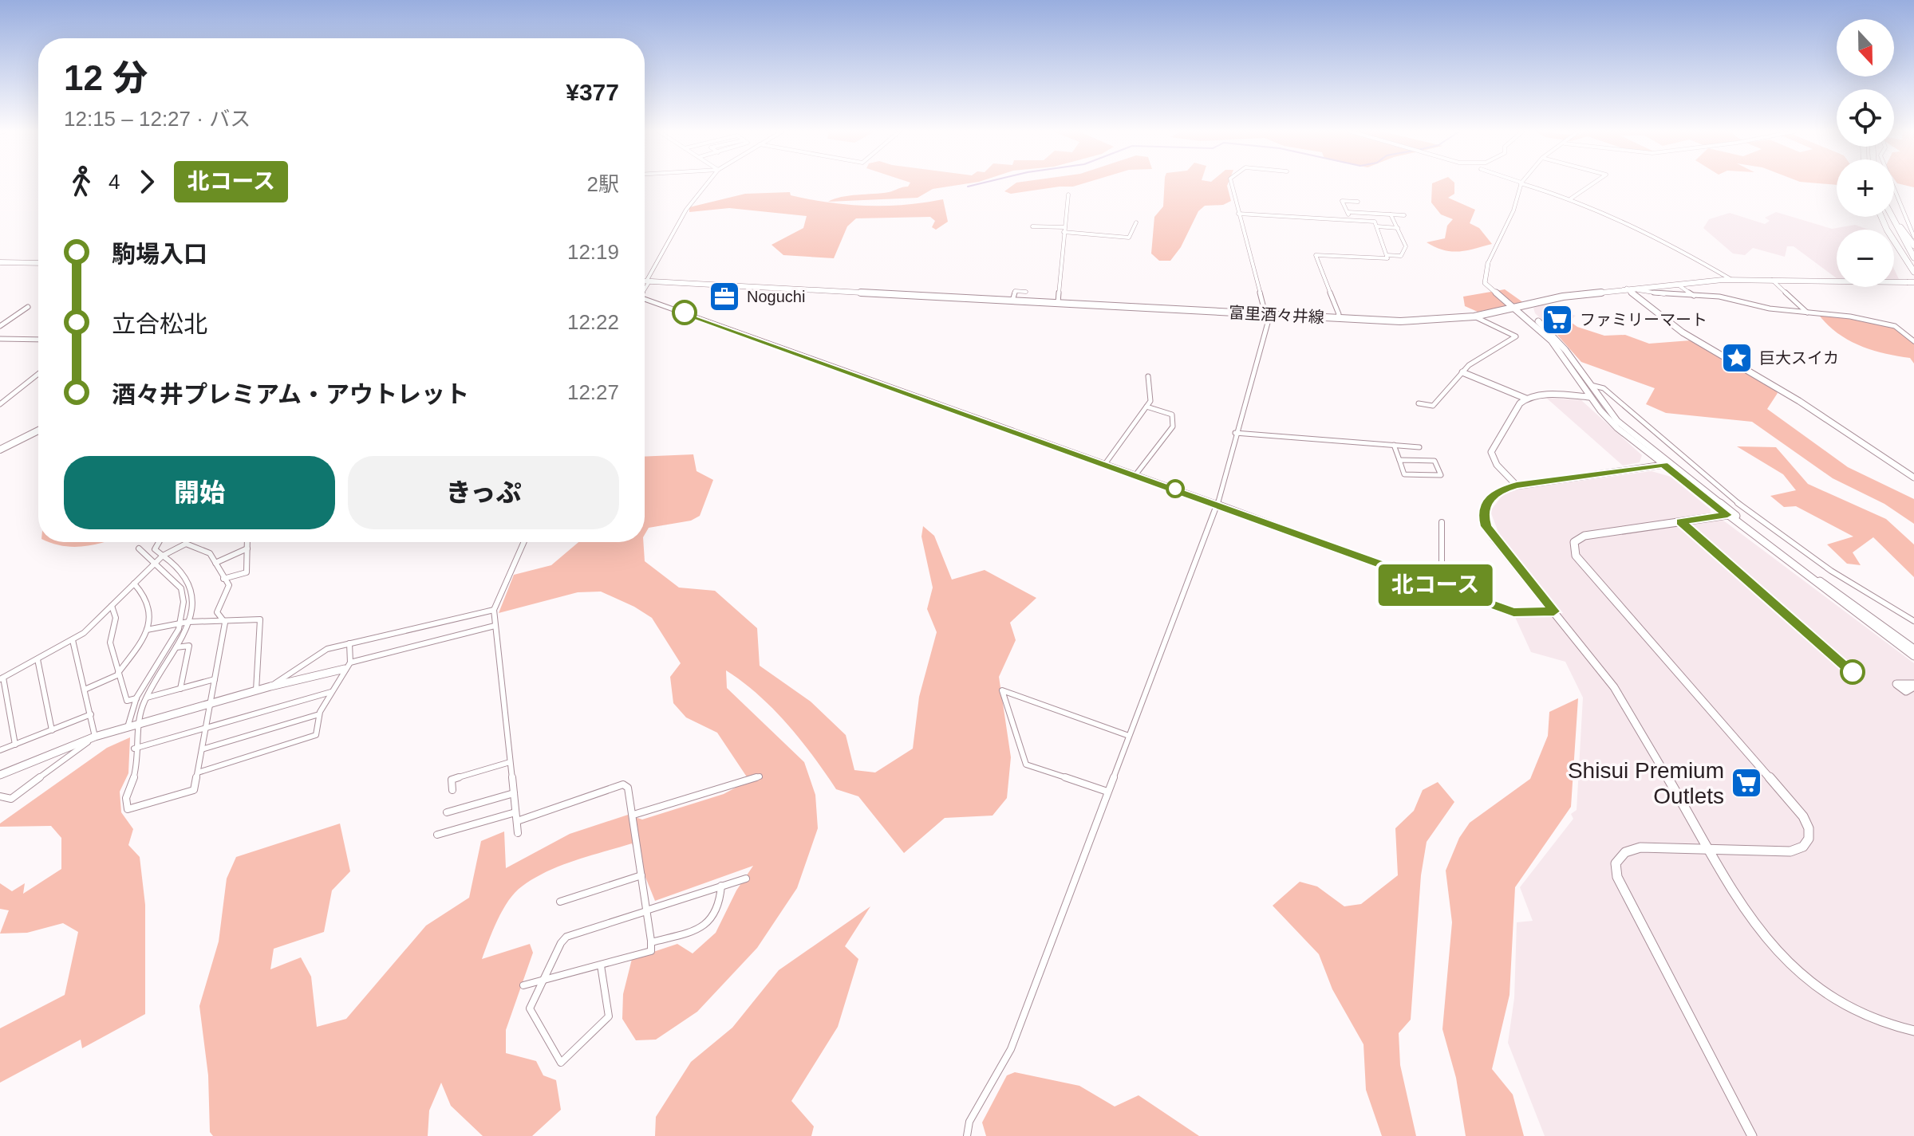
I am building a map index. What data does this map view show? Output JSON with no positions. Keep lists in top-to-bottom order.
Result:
{
  "streets": {
    "main road": ["富里酒々井線"]
  },
  "places": {
    "office": ["Noguchi"],
    "supermarket": ["ファミリーマート", "Shisui Premium Outlets"],
    "place": ["巨大スイカ"]
  },
  "lines": ["bus line 北コース"],
  "north": "bottom",
  "page": {
    "on_map": "北コース",
    "map_buttons": ["+", "−"],
    "heading": ["12 分", "12:15 – 12:27 · バス", "¥377"],
    "legs": ["4", "北コース", "2駅"],
    "list": [
      {
        "name": "駒場入口",
        "value": "12:19"
      },
      {
        "name": "立合松北",
        "value": "12:22"
      },
      {
        "name": "酒々井プレミアム・アウトレット",
        "value": "12:27"
      }
    ],
    "buttons": ["開始", "きっぷ"]
  }
}
